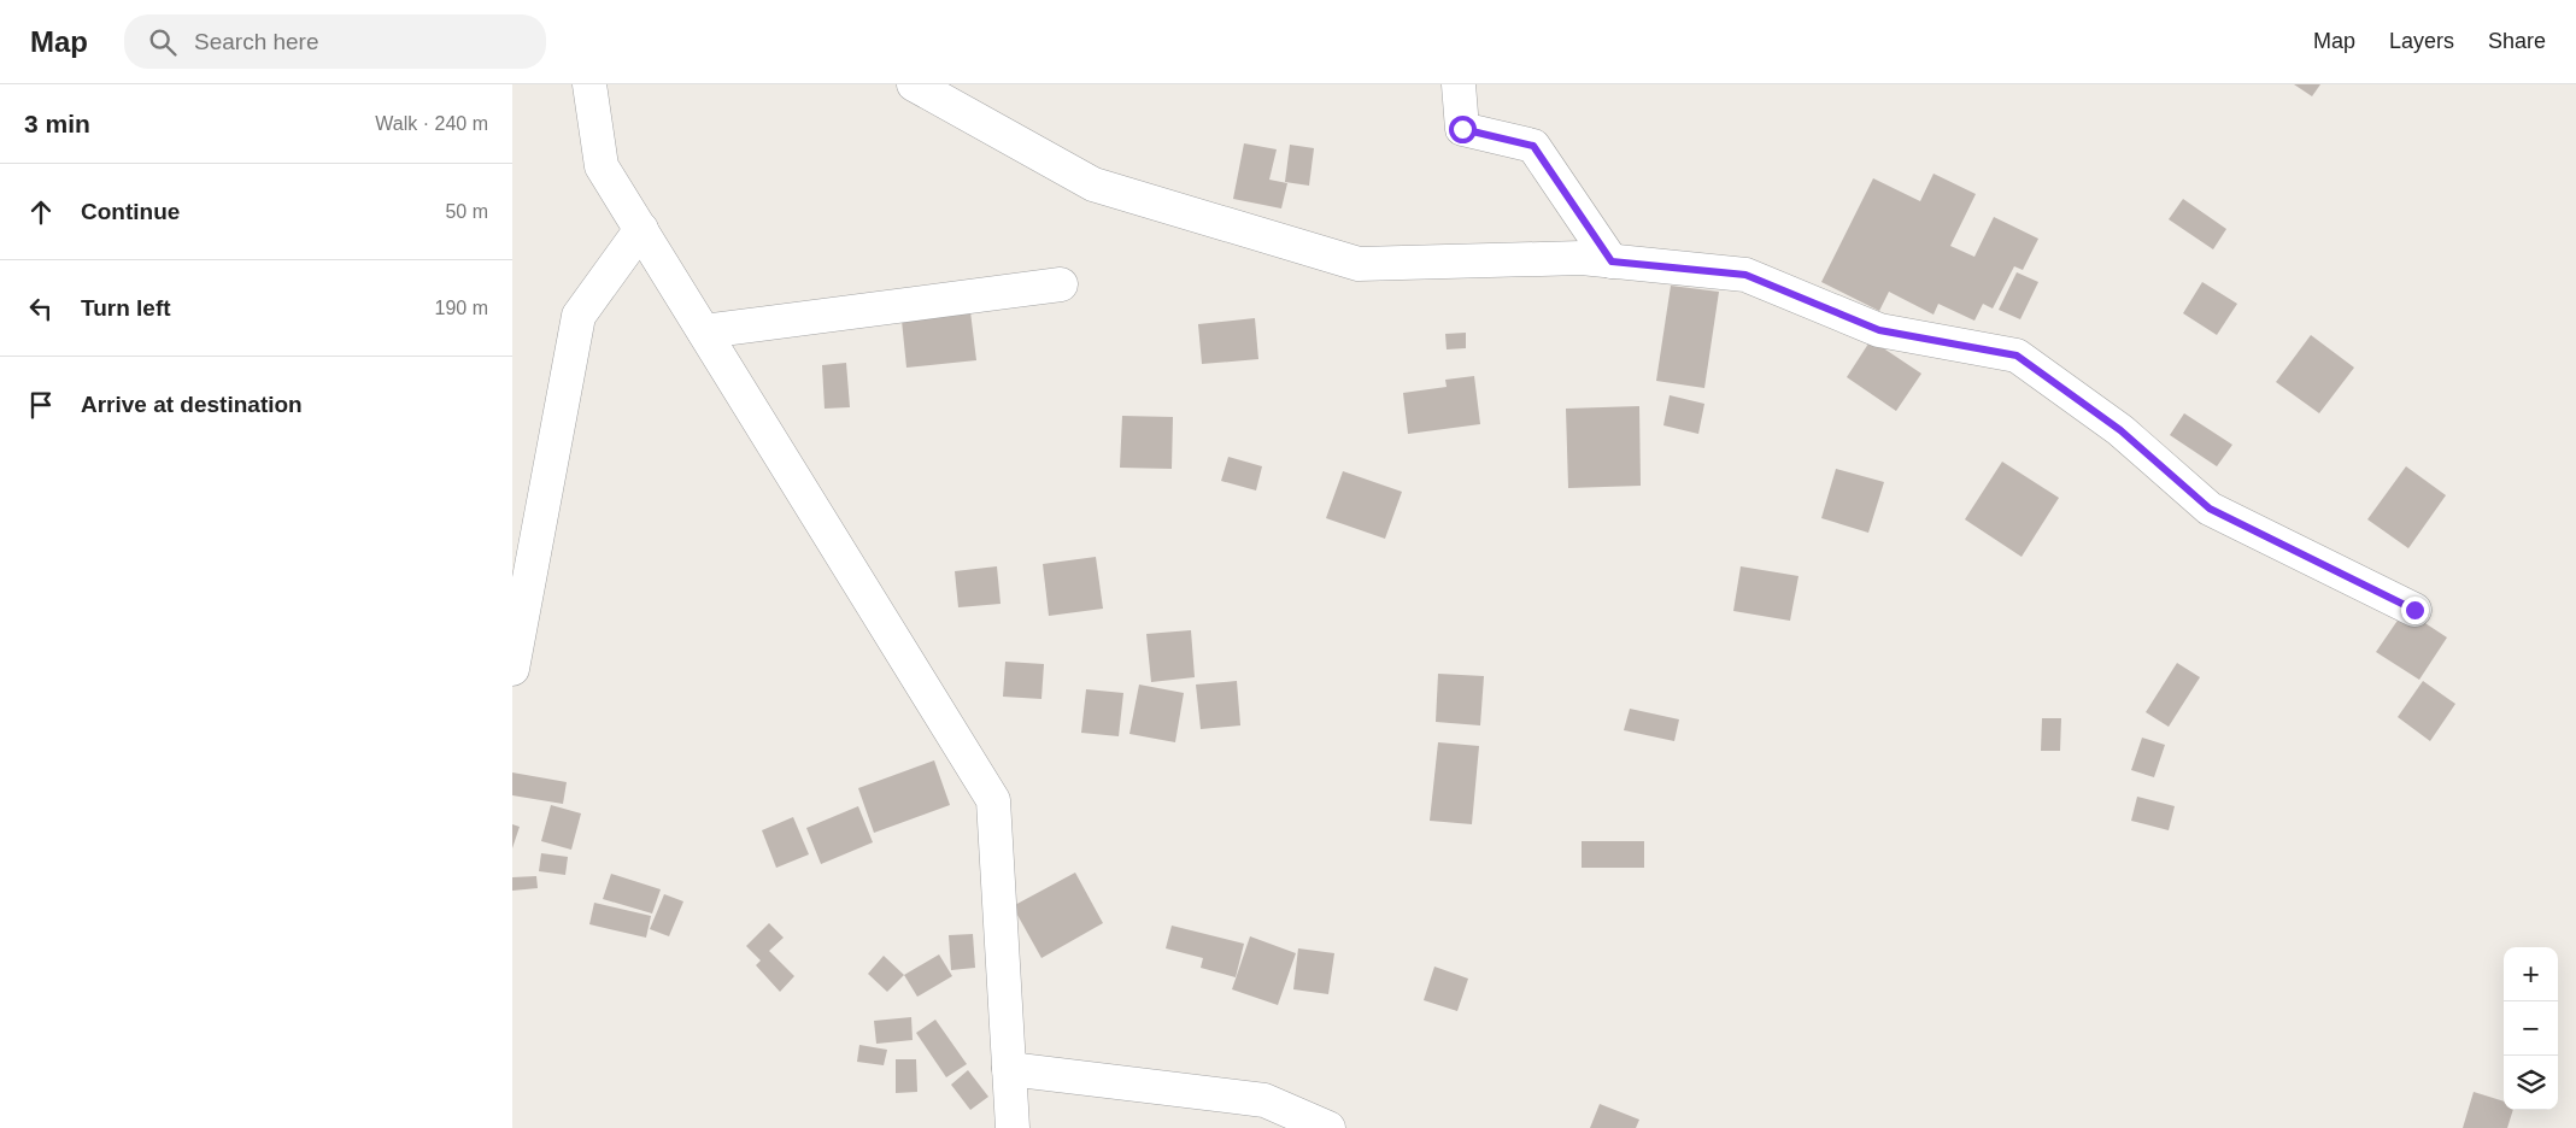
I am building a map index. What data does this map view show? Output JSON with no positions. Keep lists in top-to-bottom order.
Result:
{
  "page": {
    "header": "Map",
    "search": "Search here",
    "nav": ["Map", "Layers", "Share"],
    "heading": ["3 min", "Walk · 240 m"],
    "list": [
      ["Continue", "50 m"],
      ["Turn left", "190 m"],
      "Arrive at destination"
    ],
    "map_buttons": ["+", "−"]
  }
}
